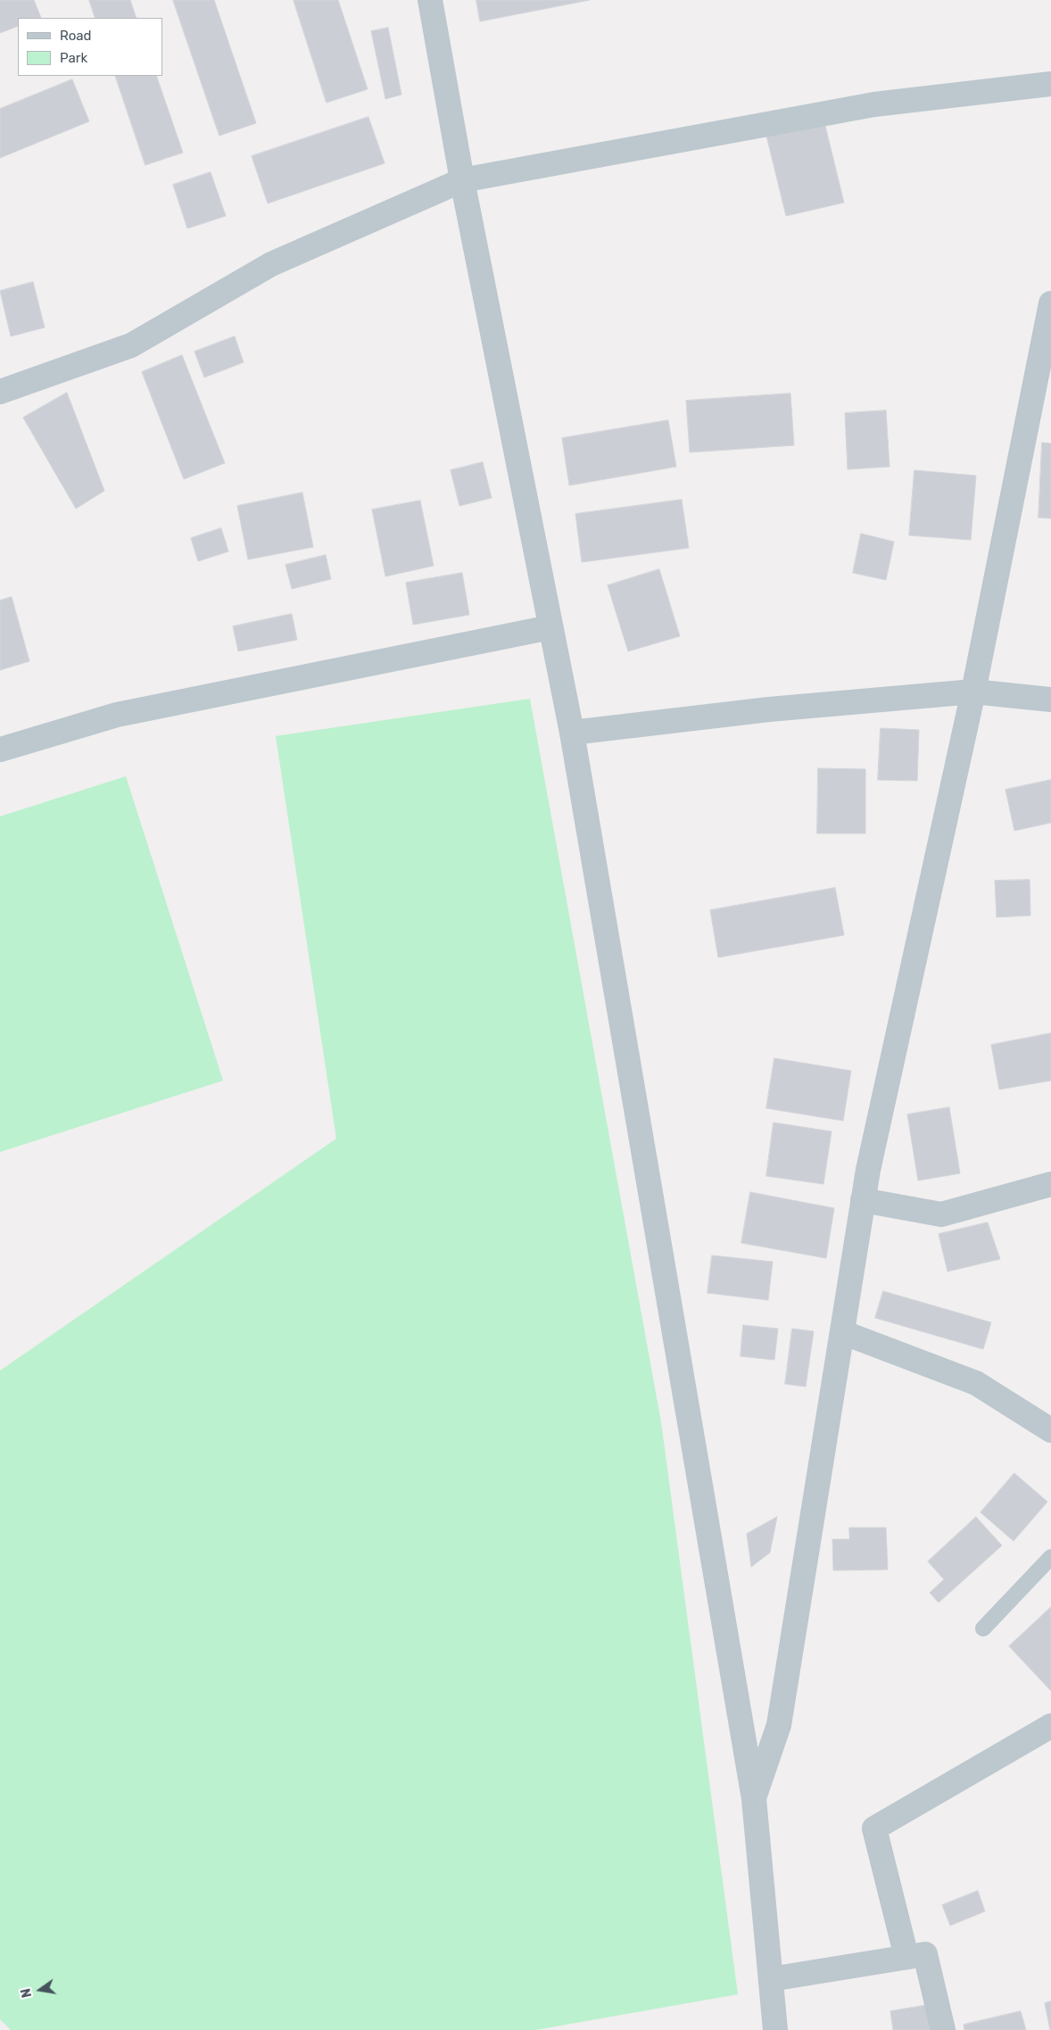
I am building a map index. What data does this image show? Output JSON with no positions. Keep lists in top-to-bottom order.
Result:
{
  "legend": ["Road", "Park"],
  "north": "left"
}
